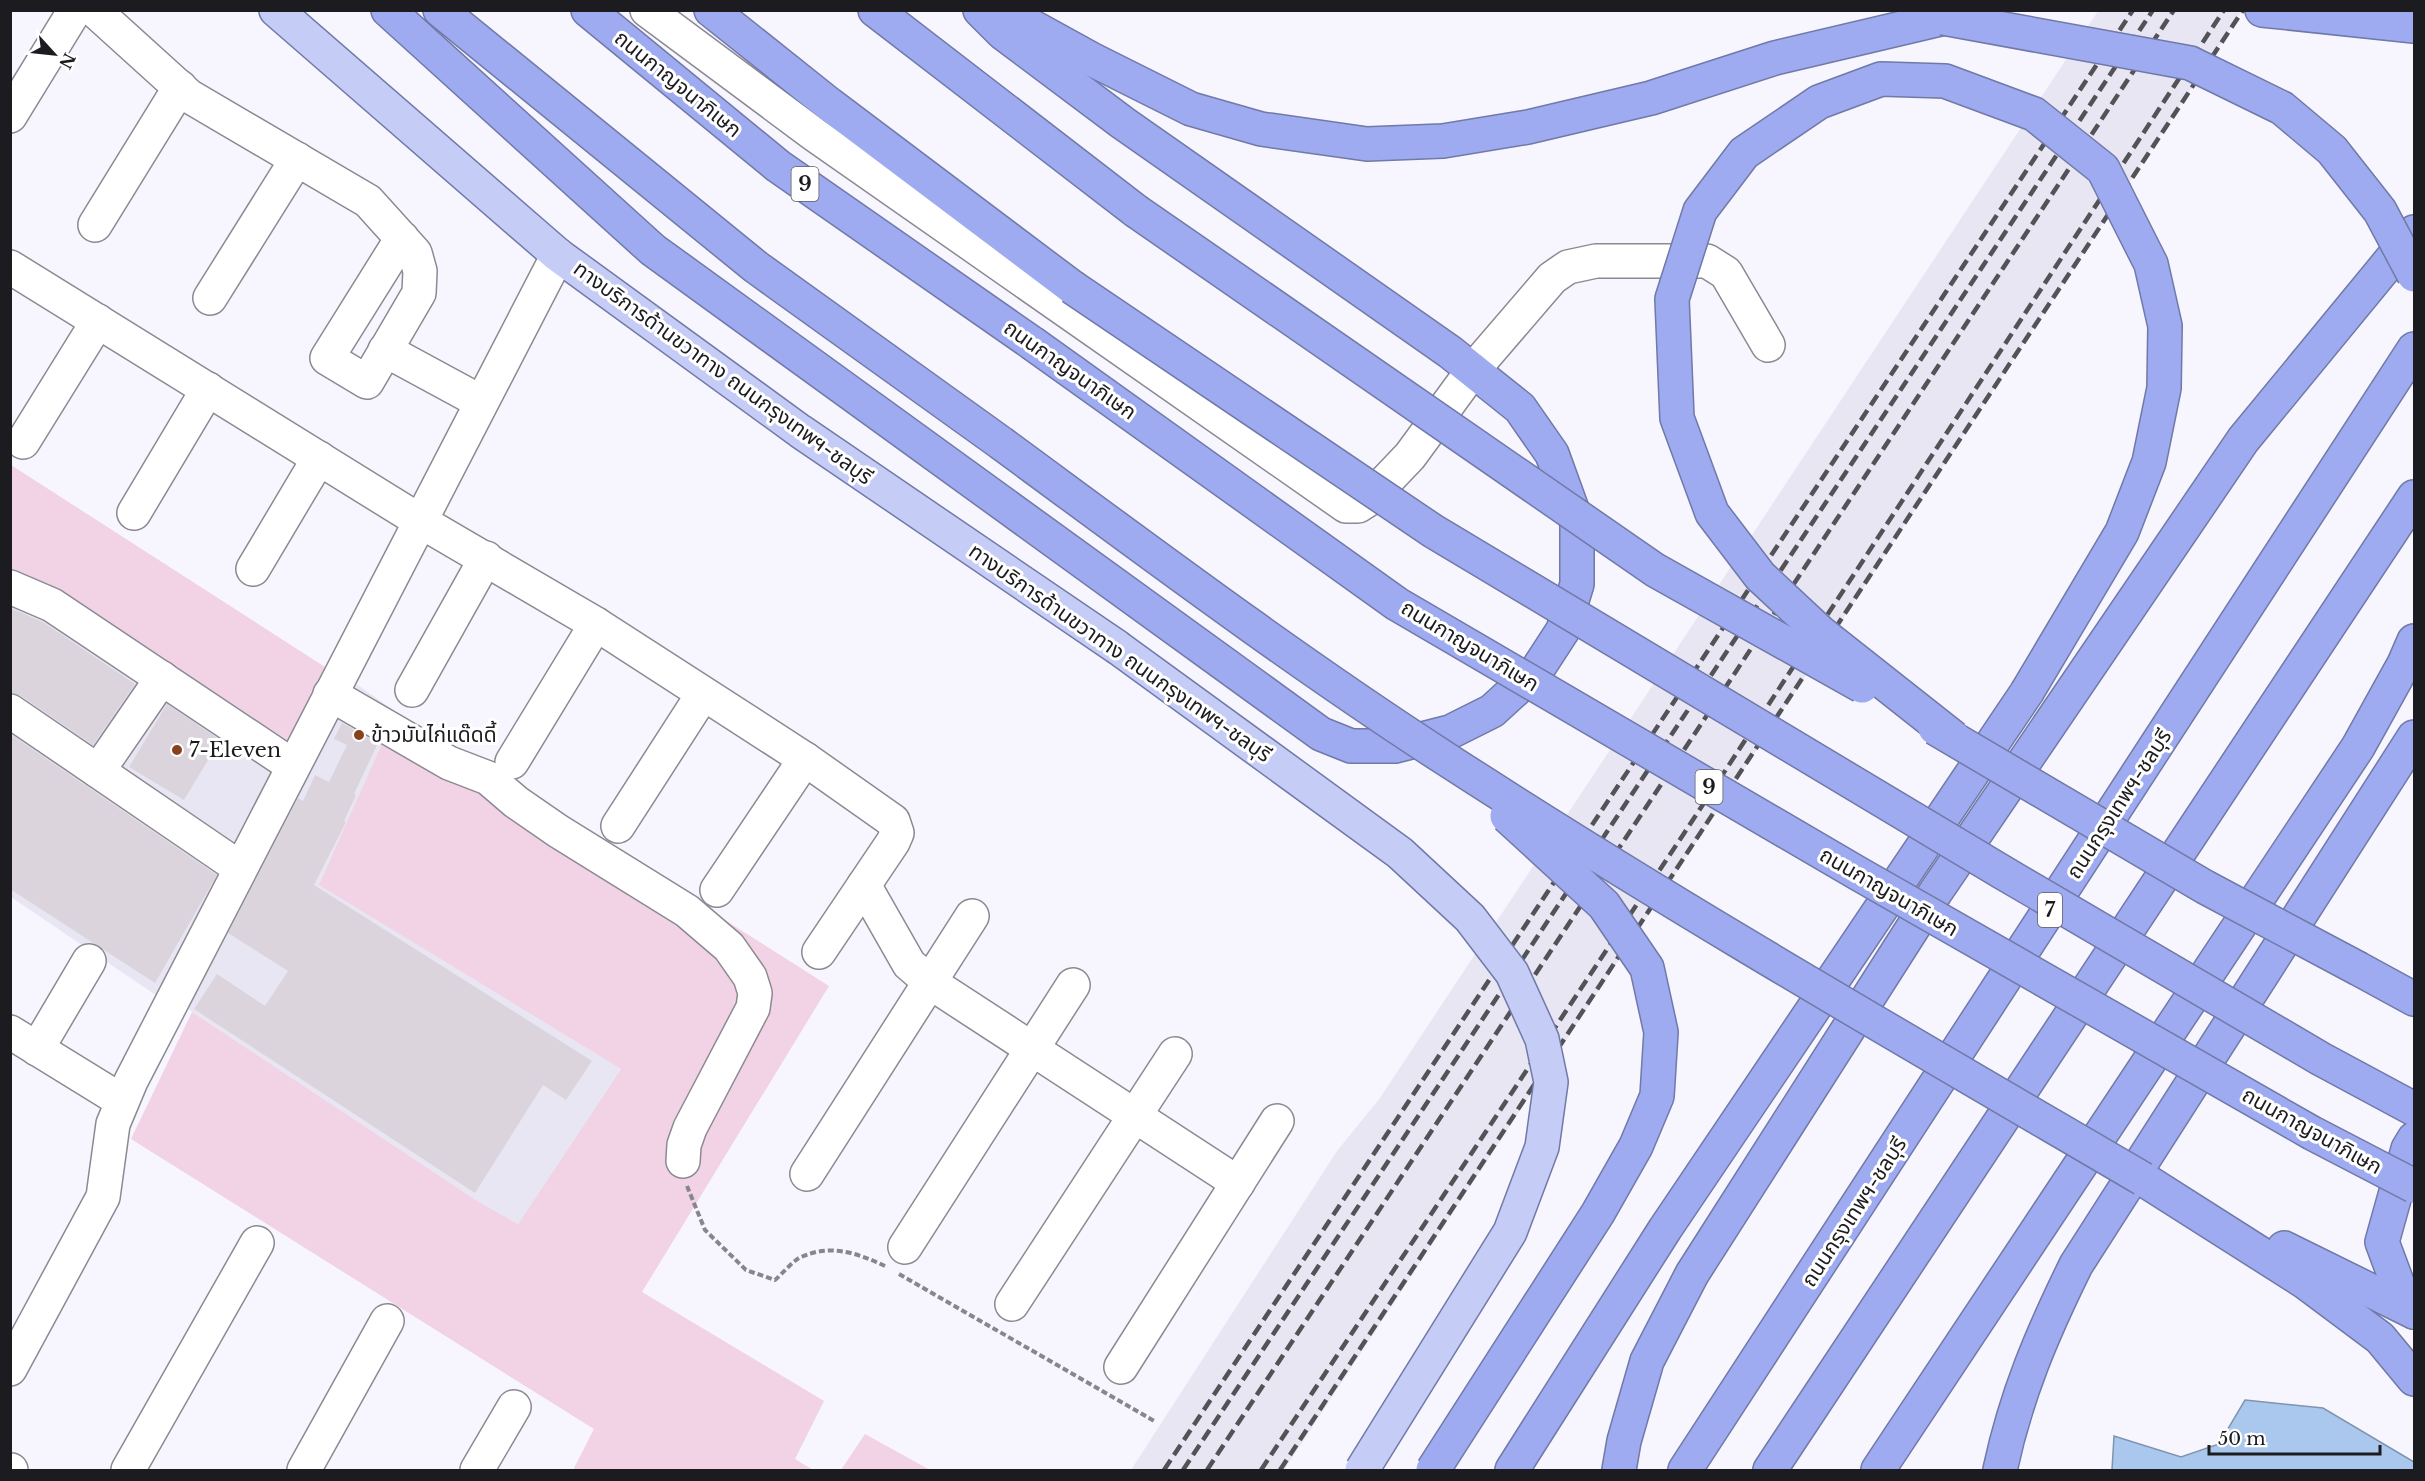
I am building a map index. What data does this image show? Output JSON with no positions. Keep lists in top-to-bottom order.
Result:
{
  "streets": {
    "highway": [
      "ถนนกาญจนาภิเษก",
      "9",
      "ถนนกรุงเทพฯ-ชลบุรี",
      "7"
    ],
    "main road": ["ทางบริการด้านขวาทาง ถนนกรุงเทพฯ-ชลบุรี"]
  },
  "places": ["ข้าวมันไก่แด๊ดดี้", "7-Eleven"],
  "scale_bar": "50 m",
  "north": "bottom right"
}
